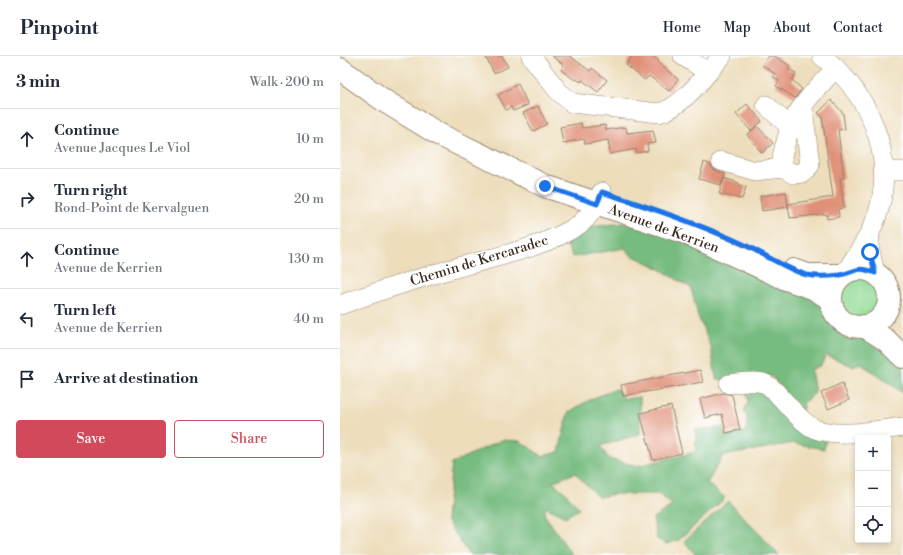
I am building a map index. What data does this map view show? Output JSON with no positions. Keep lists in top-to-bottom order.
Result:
{
  "streets": {
    "main road": ["Avenue de Kerrien"],
    "street": ["Chemin de Kercaradec"]
  },
  "crossings": [
    ["Avenue de Kerrien", "Chemin de Kercaradec"]
  ],
  "page": {
    "header": "Pinpoint",
    "nav": [
      "Home",
      "Map",
      "About",
      "Contact"
    ],
    "heading": ["3 min", "Walk · 200 m"],
    "list": [
      ["Continue", "Avenue Jacques Le Viol", "10 m"],
      ["Turn right", "Rond-Point de Kervalguen", "20 m"],
      ["Continue", "Avenue de Kerrien", "130 m"],
      ["Turn left", "Avenue de Kerrien", "40 m"],
      "Arrive at destination"
    ],
    "buttons": ["Save", "Share"],
    "map_buttons": ["+", "−"]
  }
}
